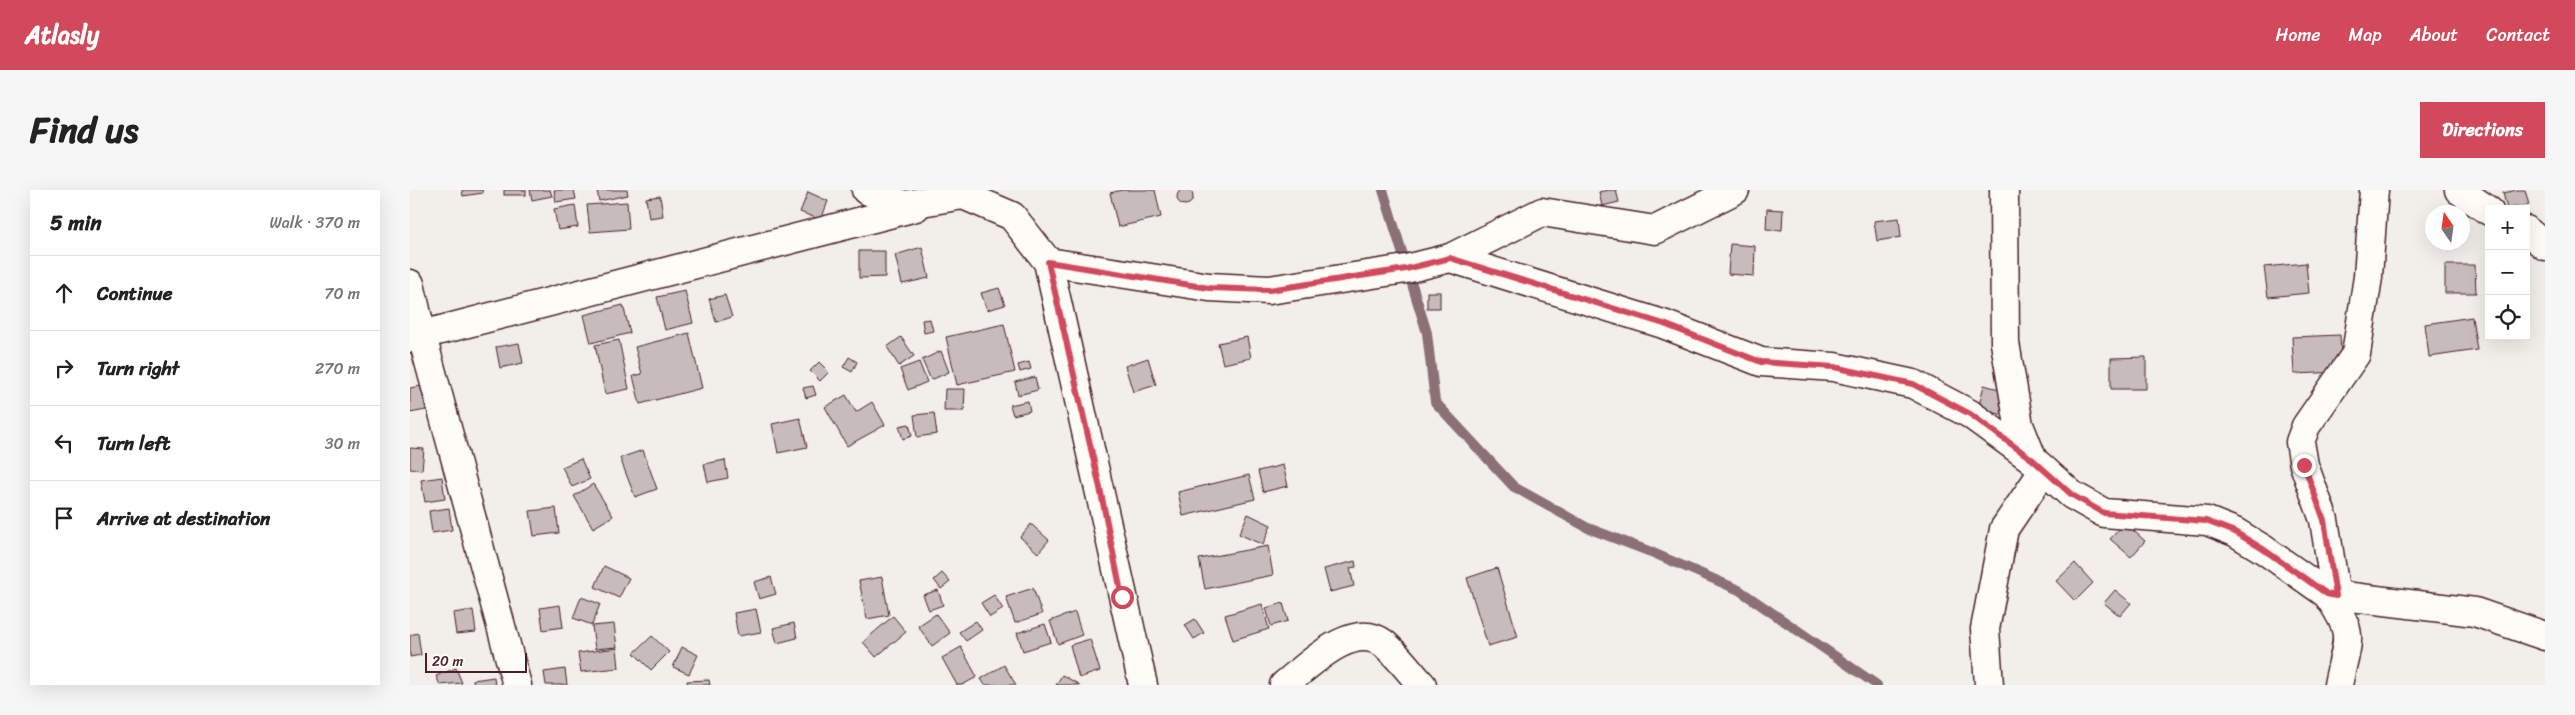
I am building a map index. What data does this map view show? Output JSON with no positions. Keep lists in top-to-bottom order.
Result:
{
  "scale_bar": "20 m",
  "north": "top",
  "page": {
    "header": "Atlasly",
    "nav": [
      "Home",
      "Map",
      "About",
      "Contact"
    ],
    "title": "Find us",
    "buttons": "Directions",
    "heading": ["5 min", "Walk · 370 m"],
    "map_buttons": ["+", "−"],
    "list": [
      ["Continue", "70 m"],
      ["Turn right", "270 m"],
      ["Turn left", "30 m"],
      "Arrive at destination"
    ],
    "scale": "20 m"
  }
}
